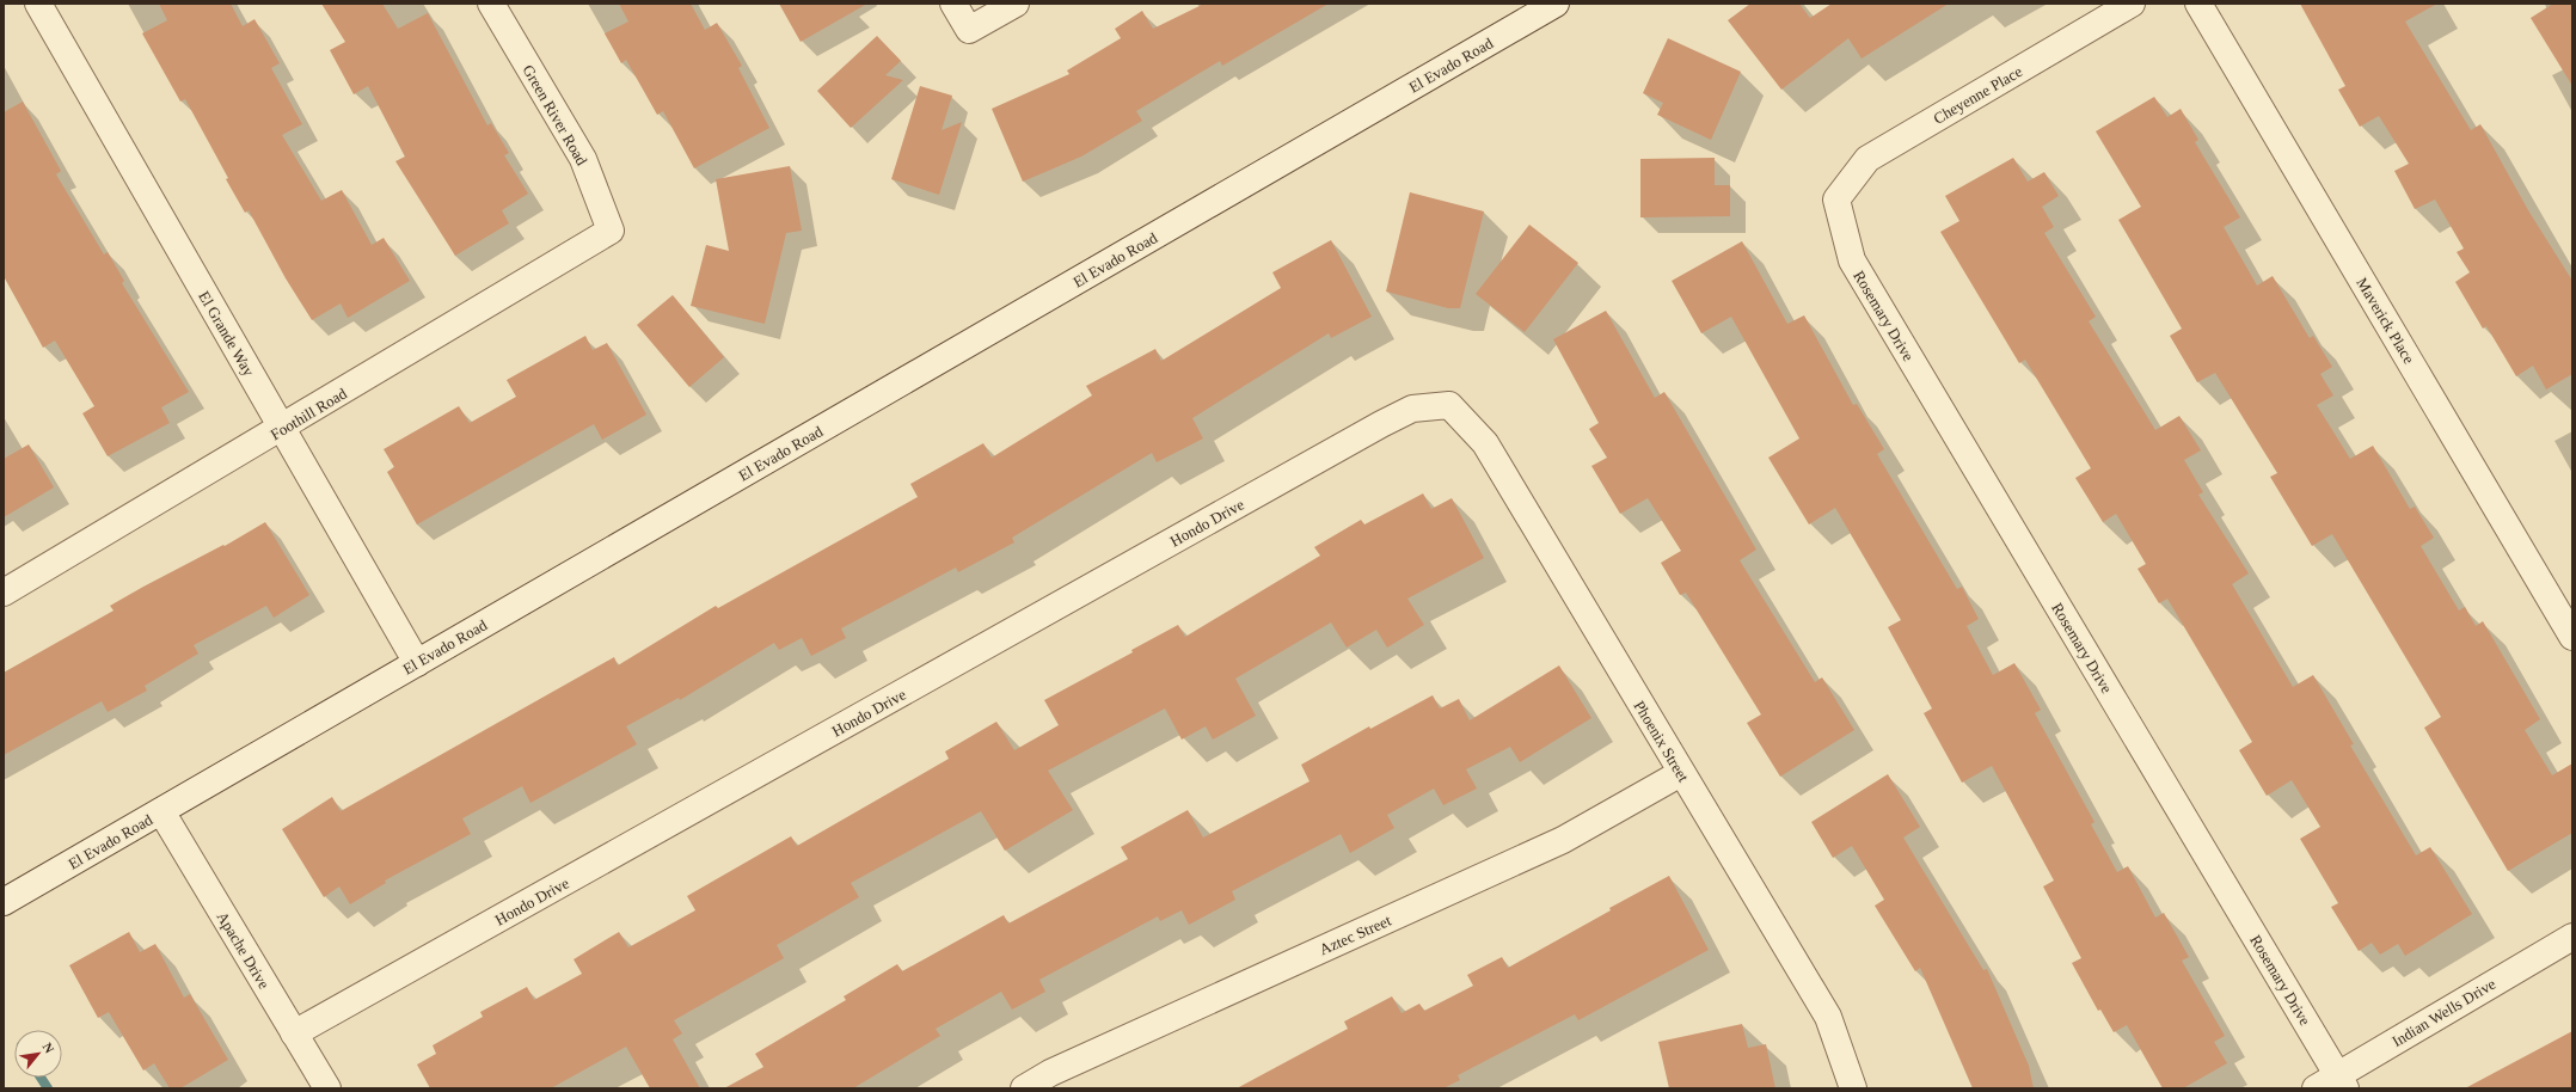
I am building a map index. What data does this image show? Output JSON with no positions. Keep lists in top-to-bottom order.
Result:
{
  "streets": {
    "street": [
      "El Evado Road",
      "Cheyenne Place",
      "Green River Road",
      "Rosemary Drive",
      "Maverick Place",
      "El Grande Way",
      "Foothill Road",
      "Hondo Drive",
      "Phoenix Street",
      "Aztec Street",
      "Apache Drive",
      "Indian Wells Drive"
    ]
  },
  "crossings": [
    ["El Evado Road", "El Grande Way"],
    ["El Evado Road", "Apache Drive"],
    ["Cheyenne Place", "Rosemary Drive"],
    ["Green River Road", "Foothill Road"],
    ["Rosemary Drive", "Indian Wells Drive"],
    ["El Grande Way", "Foothill Road"],
    ["Hondo Drive", "Phoenix Street"],
    ["Hondo Drive", "Apache Drive"],
    ["Phoenix Street", "Aztec Street"]
  ],
  "north": "top right"
}
